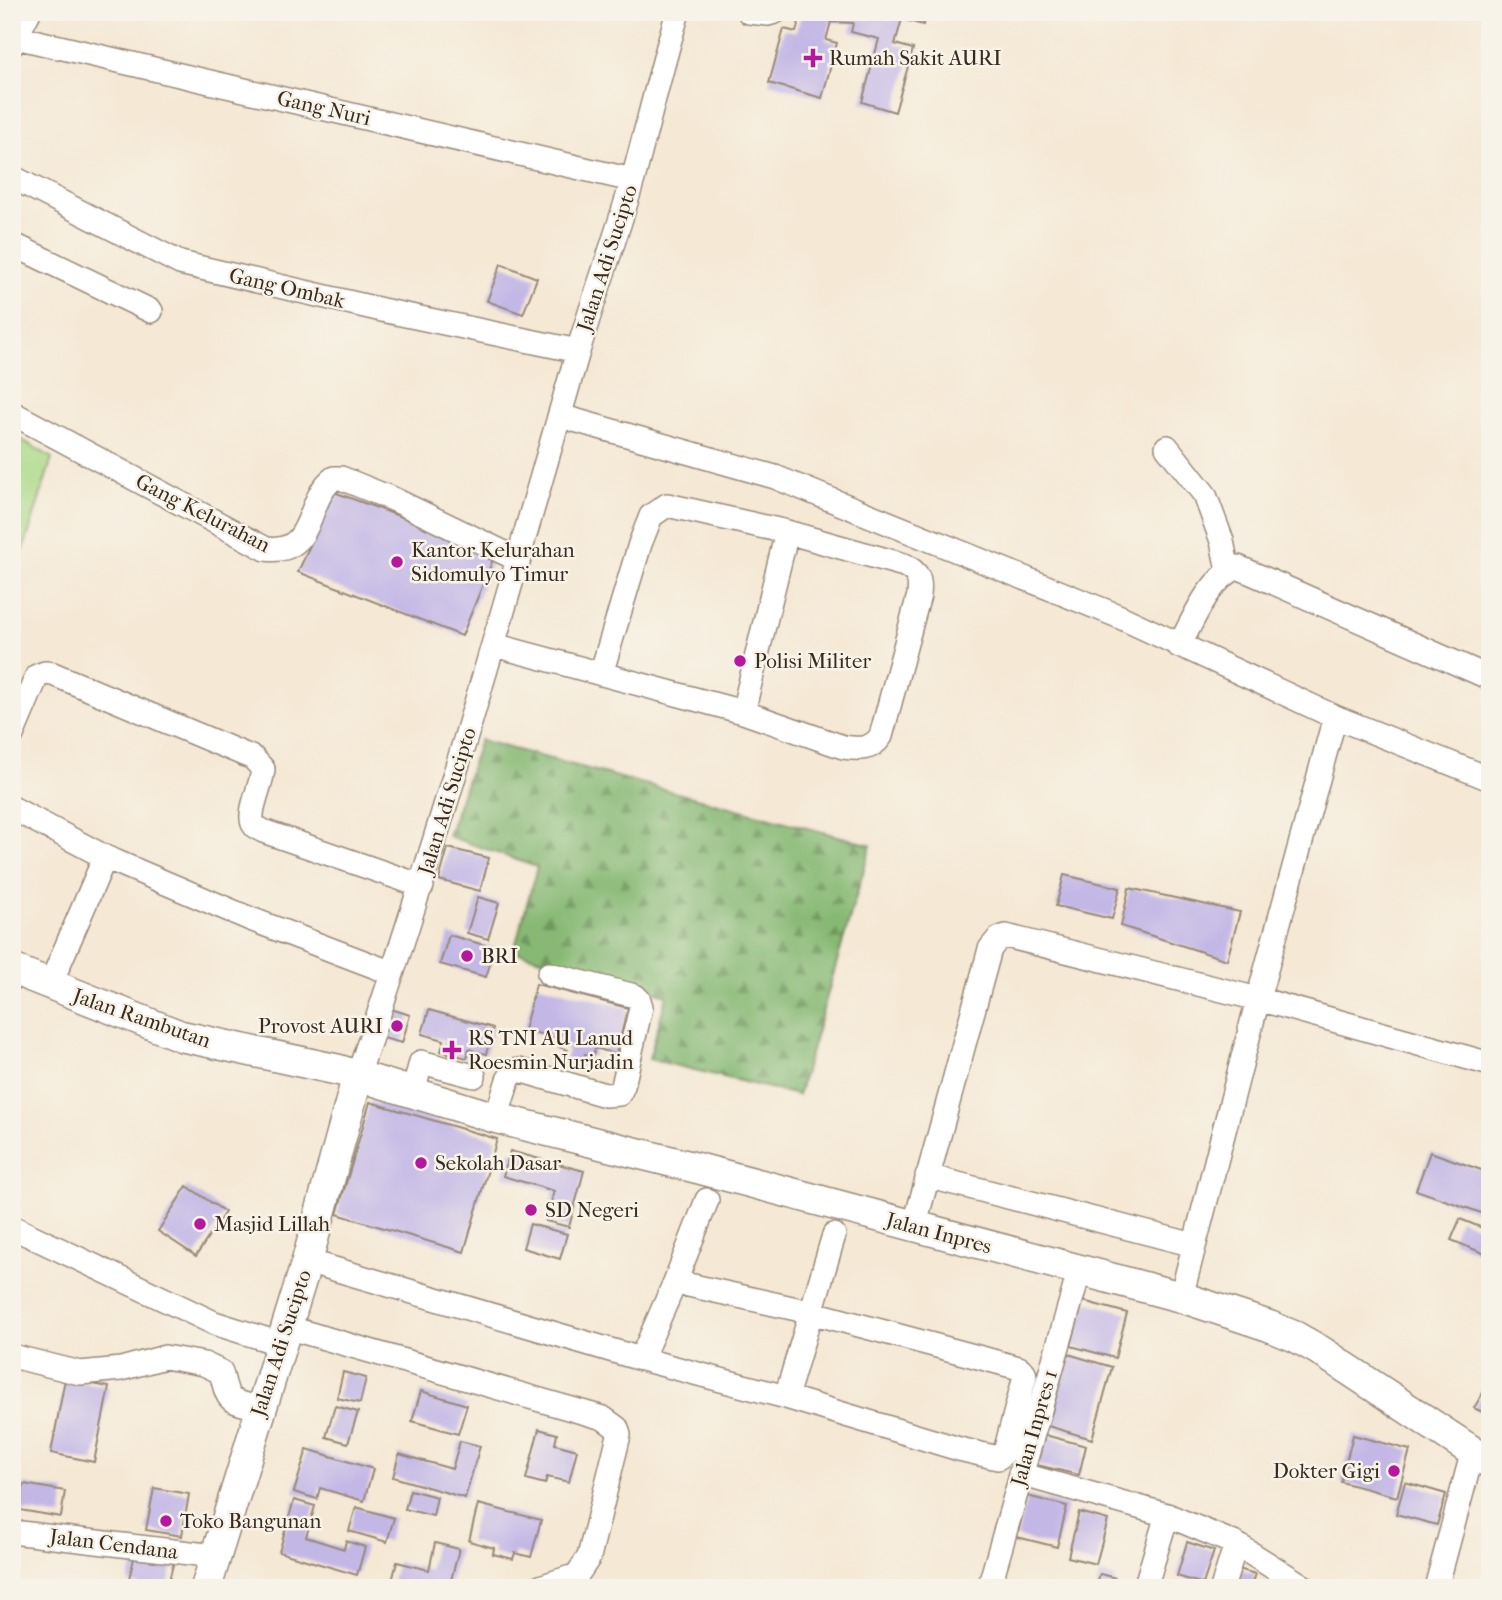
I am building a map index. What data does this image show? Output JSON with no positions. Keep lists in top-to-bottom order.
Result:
{
  "streets": {
    "main road": ["Jalan Adi Sucipto", "Jalan Rambutan", "Jalan Inpres"],
    "street": [
      "Gang Nuri",
      "Gang Ombak",
      "Gang Kelurahan",
      "Jalan Inpres 1",
      "Jalan Cendana"
    ]
  },
  "crossings": [
    ["Gang Nuri", "Jalan Adi Sucipto"],
    ["Jalan Adi Sucipto", "Gang Ombak"],
    ["Jalan Adi Sucipto", "Gang Kelurahan"],
    ["Jalan Adi Sucipto", "Jalan Rambutan"],
    ["Jalan Adi Sucipto", "Jalan Inpres"],
    ["Jalan Adi Sucipto", "Jalan Cendana"],
    ["Jalan Rambutan", "Jalan Inpres"],
    ["Jalan Inpres", "Jalan Inpres 1"]
  ],
  "places": {
    "health": ["Rumah Sakit AURI", "RS TNI AU Lanud Roesmin Nurjadin"],
    "other": [
      "Kantor Kelurahan Sidomulyo Timur",
      "Polisi Militer",
      "BRI",
      "Provost AURI",
      "Sekolah Dasar",
      "SD Negeri",
      "Masjid Lillah",
      "Dokter Gigi",
      "Toko Bangunan"
    ]
  }
}
